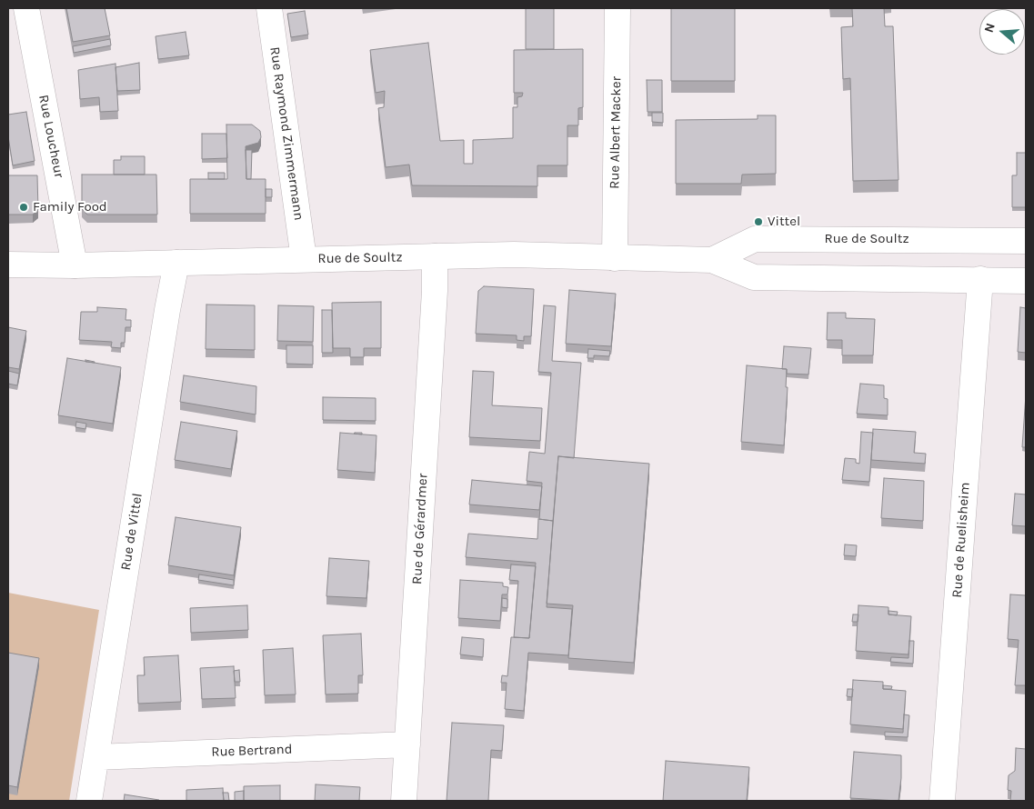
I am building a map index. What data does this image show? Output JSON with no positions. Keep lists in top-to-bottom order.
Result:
{
  "streets": {
    "street": [
      "Rue Albert Macker",
      "Rue Raymond Zimmermann",
      "Rue Loucheur",
      "Rue de Soultz",
      "Rue de Gérardmer",
      "Rue de Vittel",
      "Rue de Ruelisheim",
      "Rue Bertrand"
    ]
  },
  "crossings": [
    ["Rue Albert Macker", "Rue de Soultz"],
    ["Rue Raymond Zimmermann", "Rue de Soultz"],
    ["Rue Loucheur", "Rue de Soultz"],
    ["Rue de Soultz", "Rue de Gérardmer"],
    ["Rue de Soultz", "Rue de Vittel"],
    ["Rue de Soultz", "Rue de Ruelisheim"],
    ["Rue de Gérardmer", "Rue Bertrand"],
    ["Rue de Vittel", "Rue Bertrand"]
  ],
  "places": ["Family Food", "Vittel"],
  "north": "left"
}
